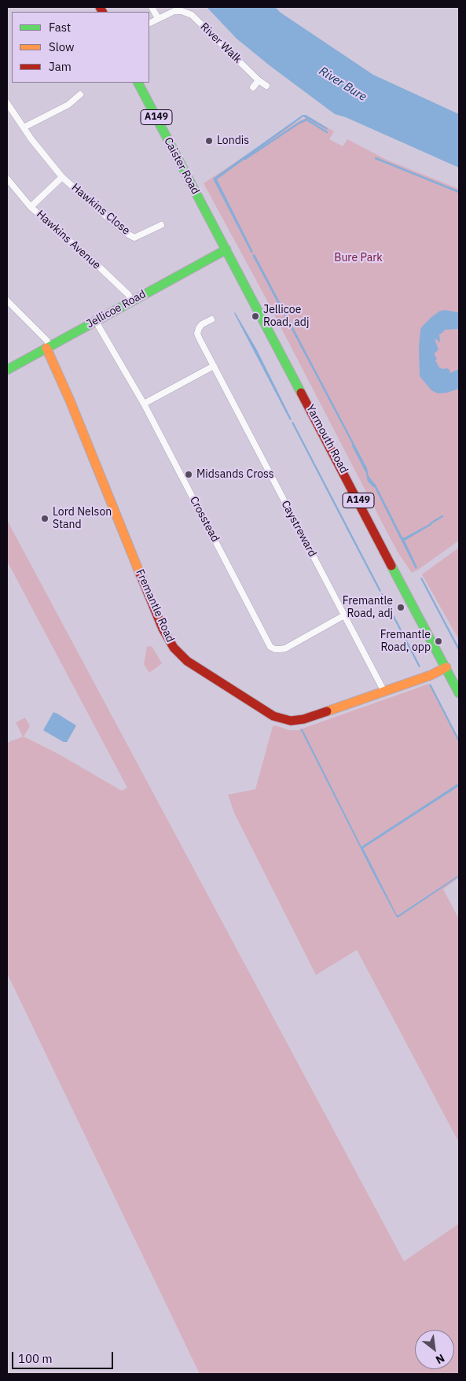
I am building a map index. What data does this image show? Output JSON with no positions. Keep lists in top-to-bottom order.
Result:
{
  "streets": {
    "street": [
      "River Walk",
      "A149",
      "Caister Road",
      "Hawkins Close",
      "Hawkins Avenue",
      "Jellicoe Road",
      "Yarmouth Road",
      "Crosstead",
      "Caystreward",
      "Fremantle Road"
    ]
  },
  "crossings": [
    ["Caister Road", "Jellicoe Road"],
    ["Caister Road", "Yarmouth Road"],
    ["Hawkins Close", "Hawkins Avenue"],
    ["Hawkins Avenue", "Jellicoe Road"],
    ["Jellicoe Road", "Yarmouth Road"],
    ["Jellicoe Road", "Crosstead"],
    ["Jellicoe Road", "Fremantle Road"],
    ["Yarmouth Road", "Fremantle Road"],
    ["Crosstead", "Caystreward"],
    ["Caystreward", "Fremantle Road"]
  ],
  "water": ["River Bure"],
  "parks": ["Bure Park"],
  "places": [
    "Londis",
    "Jellicoe Road, adj",
    "Midsands Cross",
    "Lord Nelson Stand",
    "Fremantle Road, adj",
    "Fremantle Road, opp"
  ],
  "legend": ["Fast", "Slow", "Jam"],
  "scale_bar": "100 m",
  "north": "bottom right"
}
